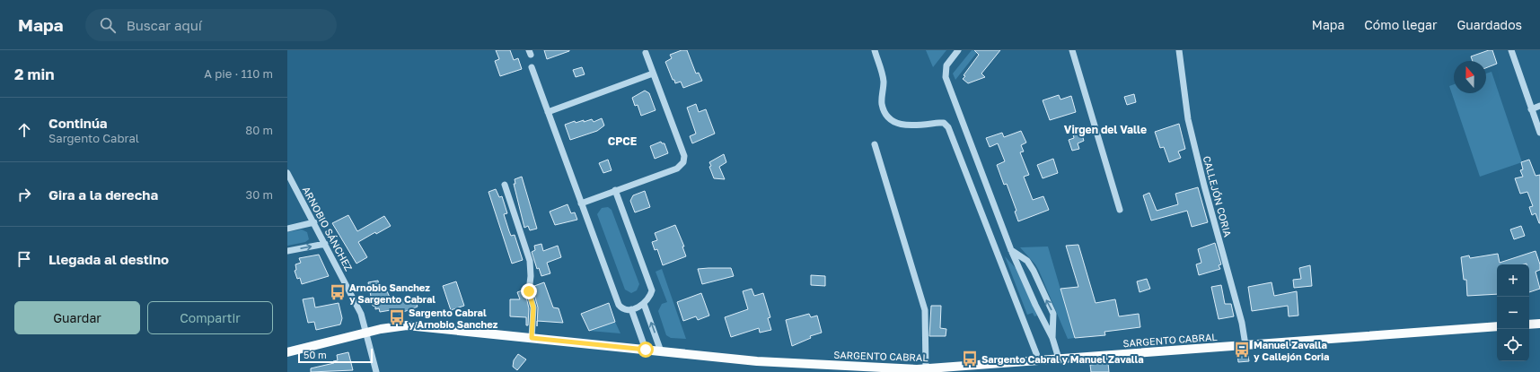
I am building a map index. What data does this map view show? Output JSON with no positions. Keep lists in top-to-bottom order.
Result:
{
  "streets": {
    "main road": ["SARGENTO CABRAL"],
    "street": ["CALLEJÓN CORIA", "ARNOBIO SÁNCHEZ"]
  },
  "crossings": [
    ["CALLEJÓN CORIA", "SARGENTO CABRAL"],
    ["ARNOBIO SÁNCHEZ", "SARGENTO CABRAL"]
  ],
  "districts": ["Virgen del Valle", "CPCE"],
  "places": {
    "bus stop": [
      "Arnobio Sanchez y Sargento Cabral",
      "Sargento Cabral y Arnobio Sanchez",
      "Manuel Zavalla y Callejón Coria",
      "Sargento Cabral y Manuel Zavalla"
    ]
  },
  "scale_bar": "50 m",
  "north": "top",
  "page": {
    "header": "Mapa",
    "search": "Buscar aquí",
    "nav": ["Mapa", "Cómo llegar", "Guardados"],
    "heading": ["2 min", "A pie · 110 m"],
    "list": [
      ["Continúa", "Sargento Cabral", "80 m"],
      ["Gira a la derecha", "30 m"],
      "Llegada al destino"
    ],
    "map_buttons": ["+", "−"],
    "buttons": ["Guardar", "Compartir"],
    "scale": "50 m"
  }
}
